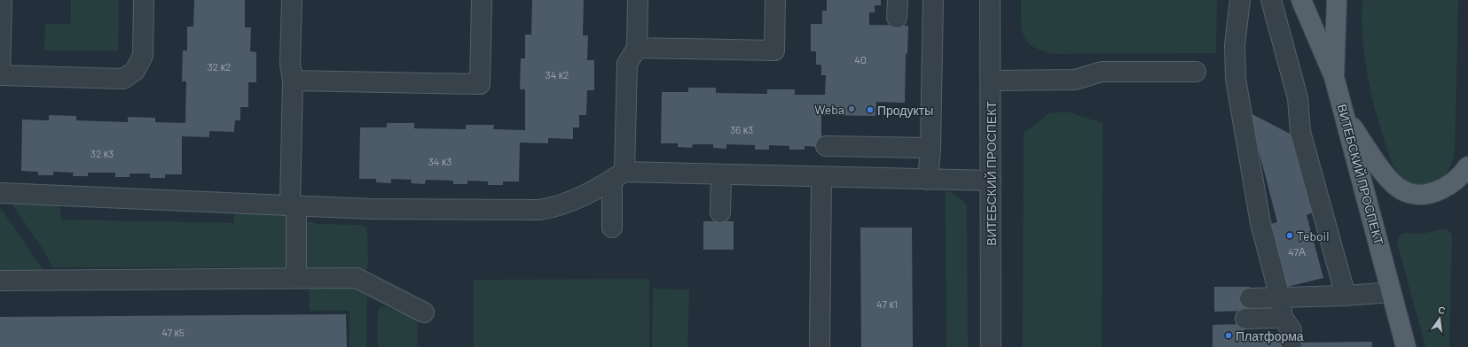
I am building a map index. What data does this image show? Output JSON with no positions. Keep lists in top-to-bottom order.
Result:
{
  "streets": {
    "main road": ["ВИТЕБСКИЙ ПРОСПЕКТ"]
  },
  "places": [
    "Weba",
    "Продукты",
    "Teboil",
    "Платформа"
  ],
  "house_numbers": [
    "40",
    "32 к2",
    "34 к2",
    "36 к3",
    "32 к3",
    "34 к3",
    "47А",
    "47 к1",
    "47 к5"
  ],
  "north": "top"
}
